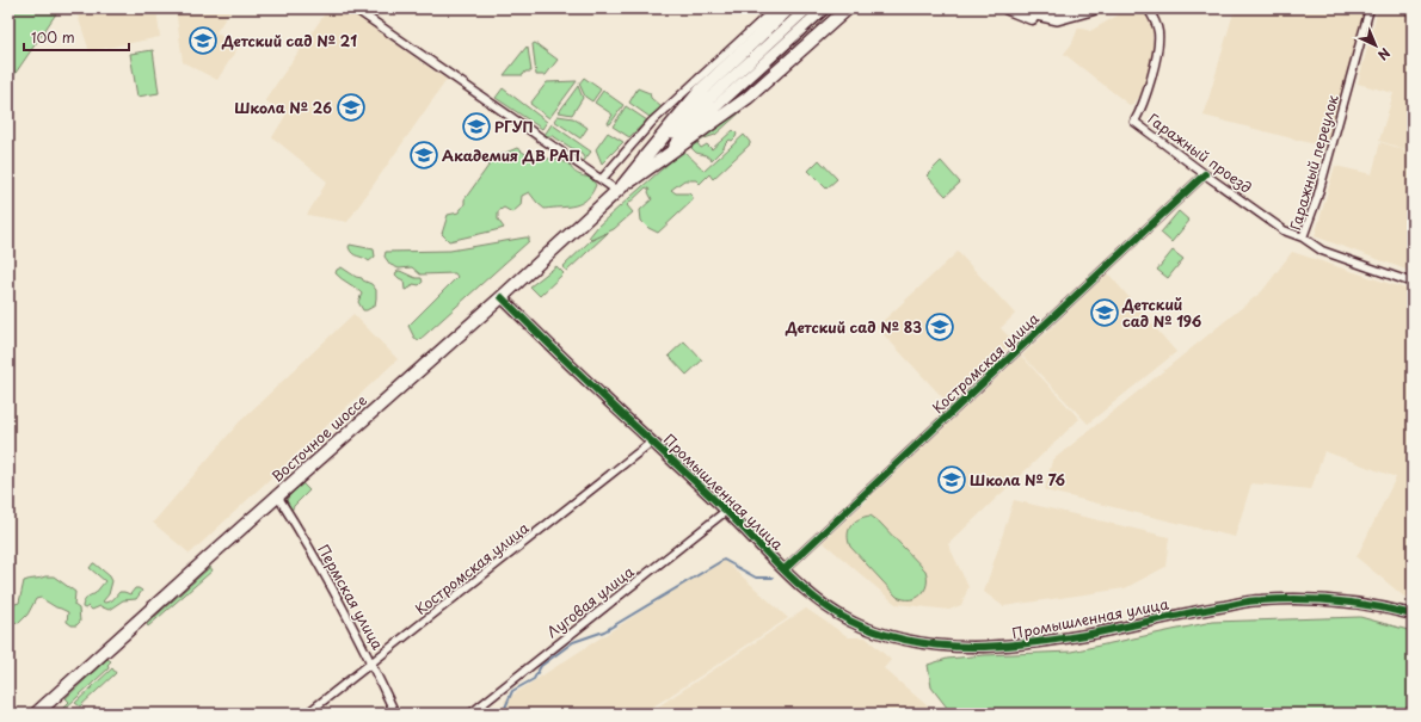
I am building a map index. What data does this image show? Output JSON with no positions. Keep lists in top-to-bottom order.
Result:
{
  "streets": {
    "main road": ["Восточное шоссе"],
    "street": [
      "Гаражный проезд",
      "Гаражный переулок",
      "Костромская улица",
      "Промышленная улица",
      "Пермская улица",
      "Луговая улица"
    ]
  },
  "crossings": [
    ["Гаражный проезд", "Гаражный переулок"],
    ["Гаражный проезд", "Костромская улица"],
    ["Костромская улица", "Промышленная улица"],
    ["Костромская улица", "Пермская улица"],
    ["Восточное шоссе", "Промышленная улица"],
    ["Восточное шоссе", "Пермская улица"],
    ["Промышленная улица", "Луговая улица"]
  ],
  "places": {
    "school or university": [
      "Детский сад № 21",
      "Школа № 26",
      "РГУП",
      "Академия ДВ РАП",
      "Детский сад № 196",
      "Детский сад № 83",
      "Школа № 76"
    ]
  },
  "scale_bar": "100 m",
  "north": "bottom right"
}
